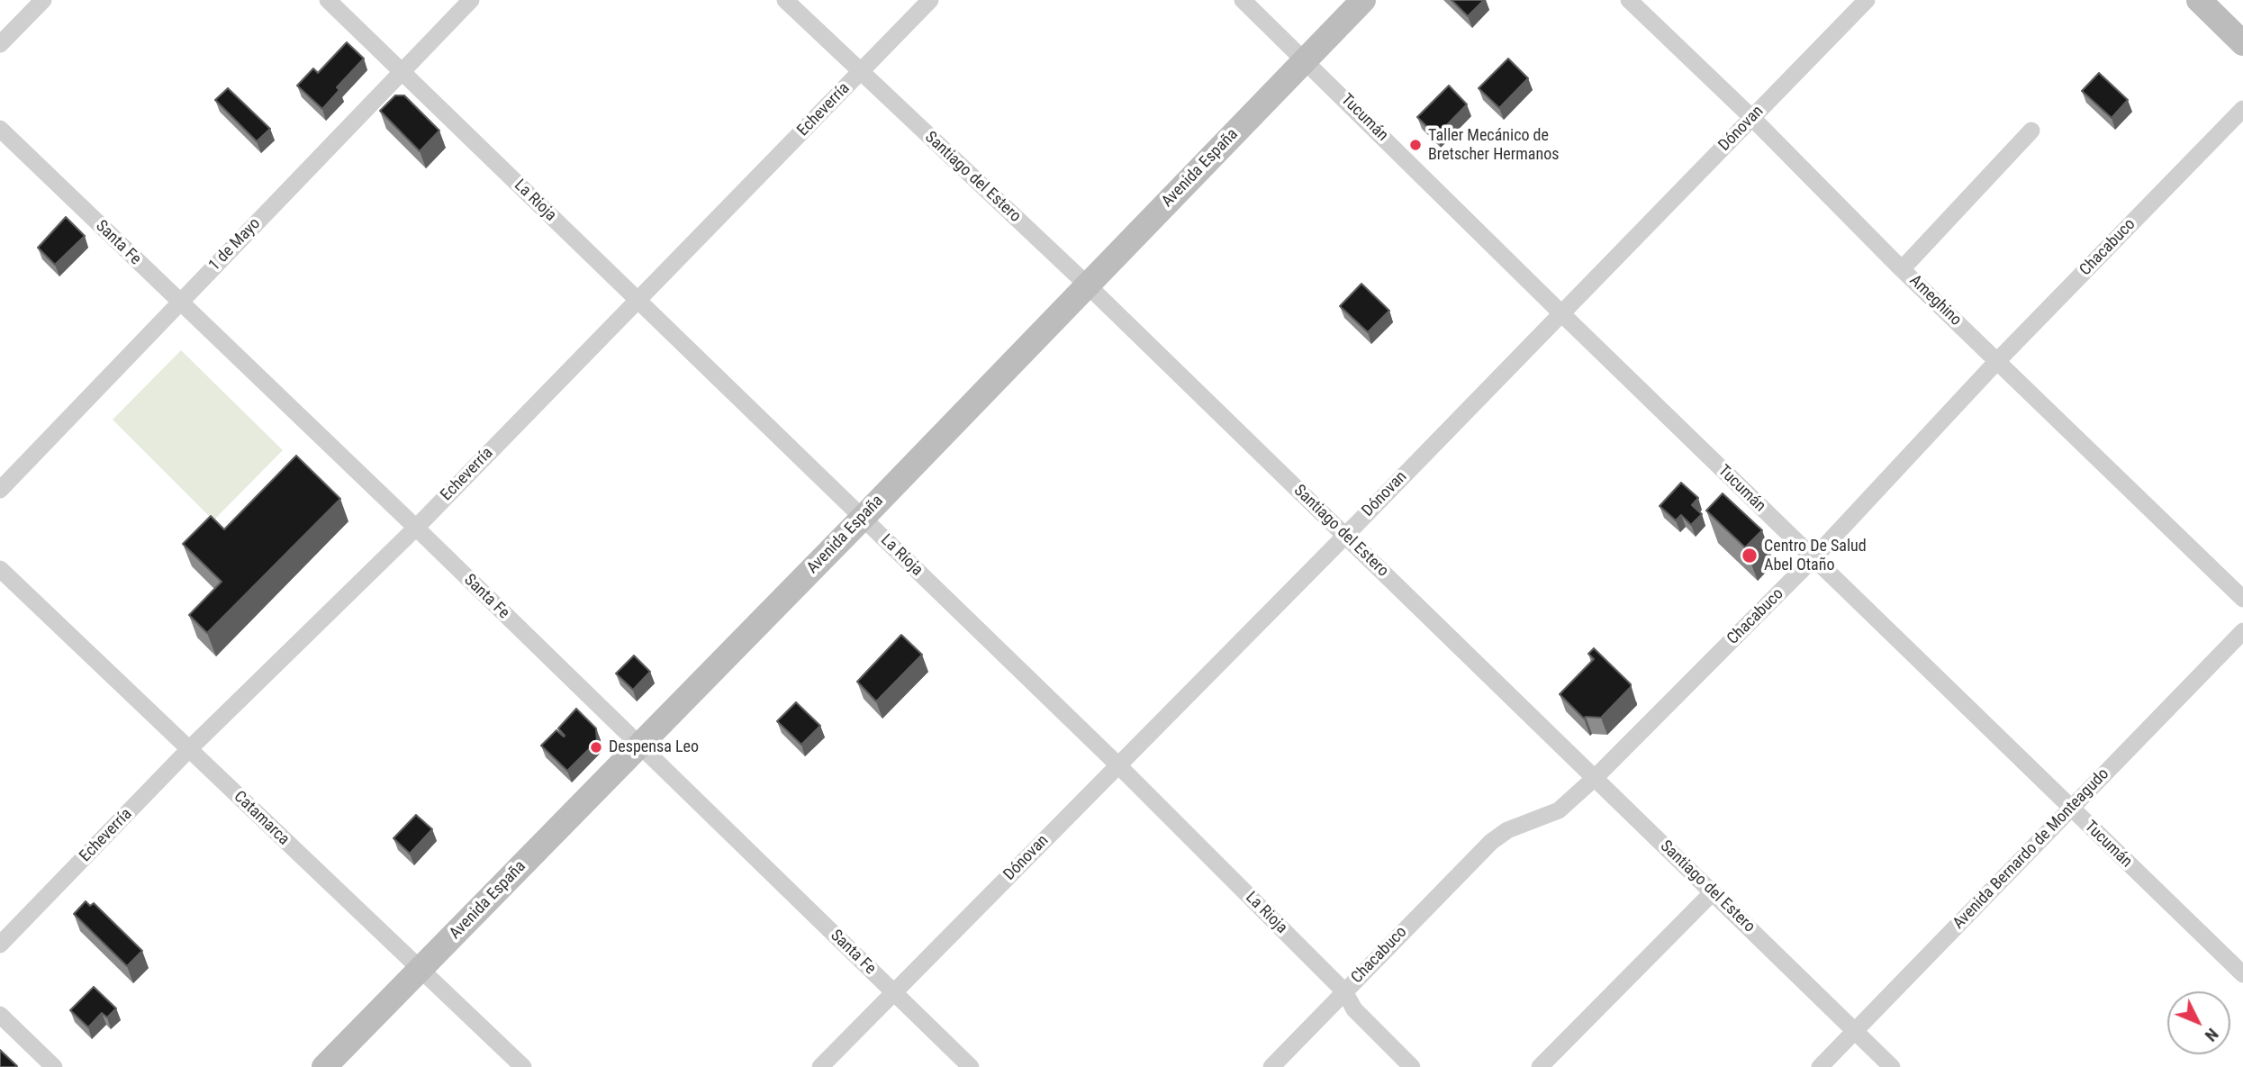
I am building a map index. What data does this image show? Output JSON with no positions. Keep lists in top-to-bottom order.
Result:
{
  "streets": {
    "street": [
      "Echeverría",
      "Tucumán",
      "Dónovan",
      "Avenida España",
      "Santiago del Estero",
      "La Rioja",
      "Santa Fe",
      "1 de Mayo",
      "Chacabuco",
      "Ameghino",
      "Catamarca",
      "Avenida Bernardo de Monteagudo"
    ]
  },
  "crossings": [
    ["Echeverría", "Santiago del Estero"],
    ["Echeverría", "La Rioja"],
    ["Echeverría", "Santa Fe"],
    ["Echeverría", "Catamarca"],
    ["Tucumán", "Dónovan"],
    ["Tucumán", "Avenida España"],
    ["Tucumán", "Chacabuco"],
    ["Tucumán", "Avenida Bernardo de Monteagudo"],
    ["Dónovan", "Santiago del Estero"],
    ["Dónovan", "La Rioja"],
    ["Dónovan", "Santa Fe"],
    ["Dónovan", "Ameghino"],
    ["Avenida España", "Santiago del Estero"],
    ["Avenida España", "La Rioja"],
    ["Avenida España", "Santa Fe"],
    ["Avenida España", "Catamarca"],
    ["Santiago del Estero", "Chacabuco"],
    ["Santiago del Estero", "Avenida Bernardo de Monteagudo"],
    ["La Rioja", "1 de Mayo"],
    ["La Rioja", "Chacabuco"],
    ["Santa Fe", "1 de Mayo"],
    ["Chacabuco", "Ameghino"]
  ],
  "places": ["Taller Mecánico de Bretscher Hermanos", "Centro De Salud Abel Otaño", "Despensa Leo"],
  "north": "bottom right"
}
